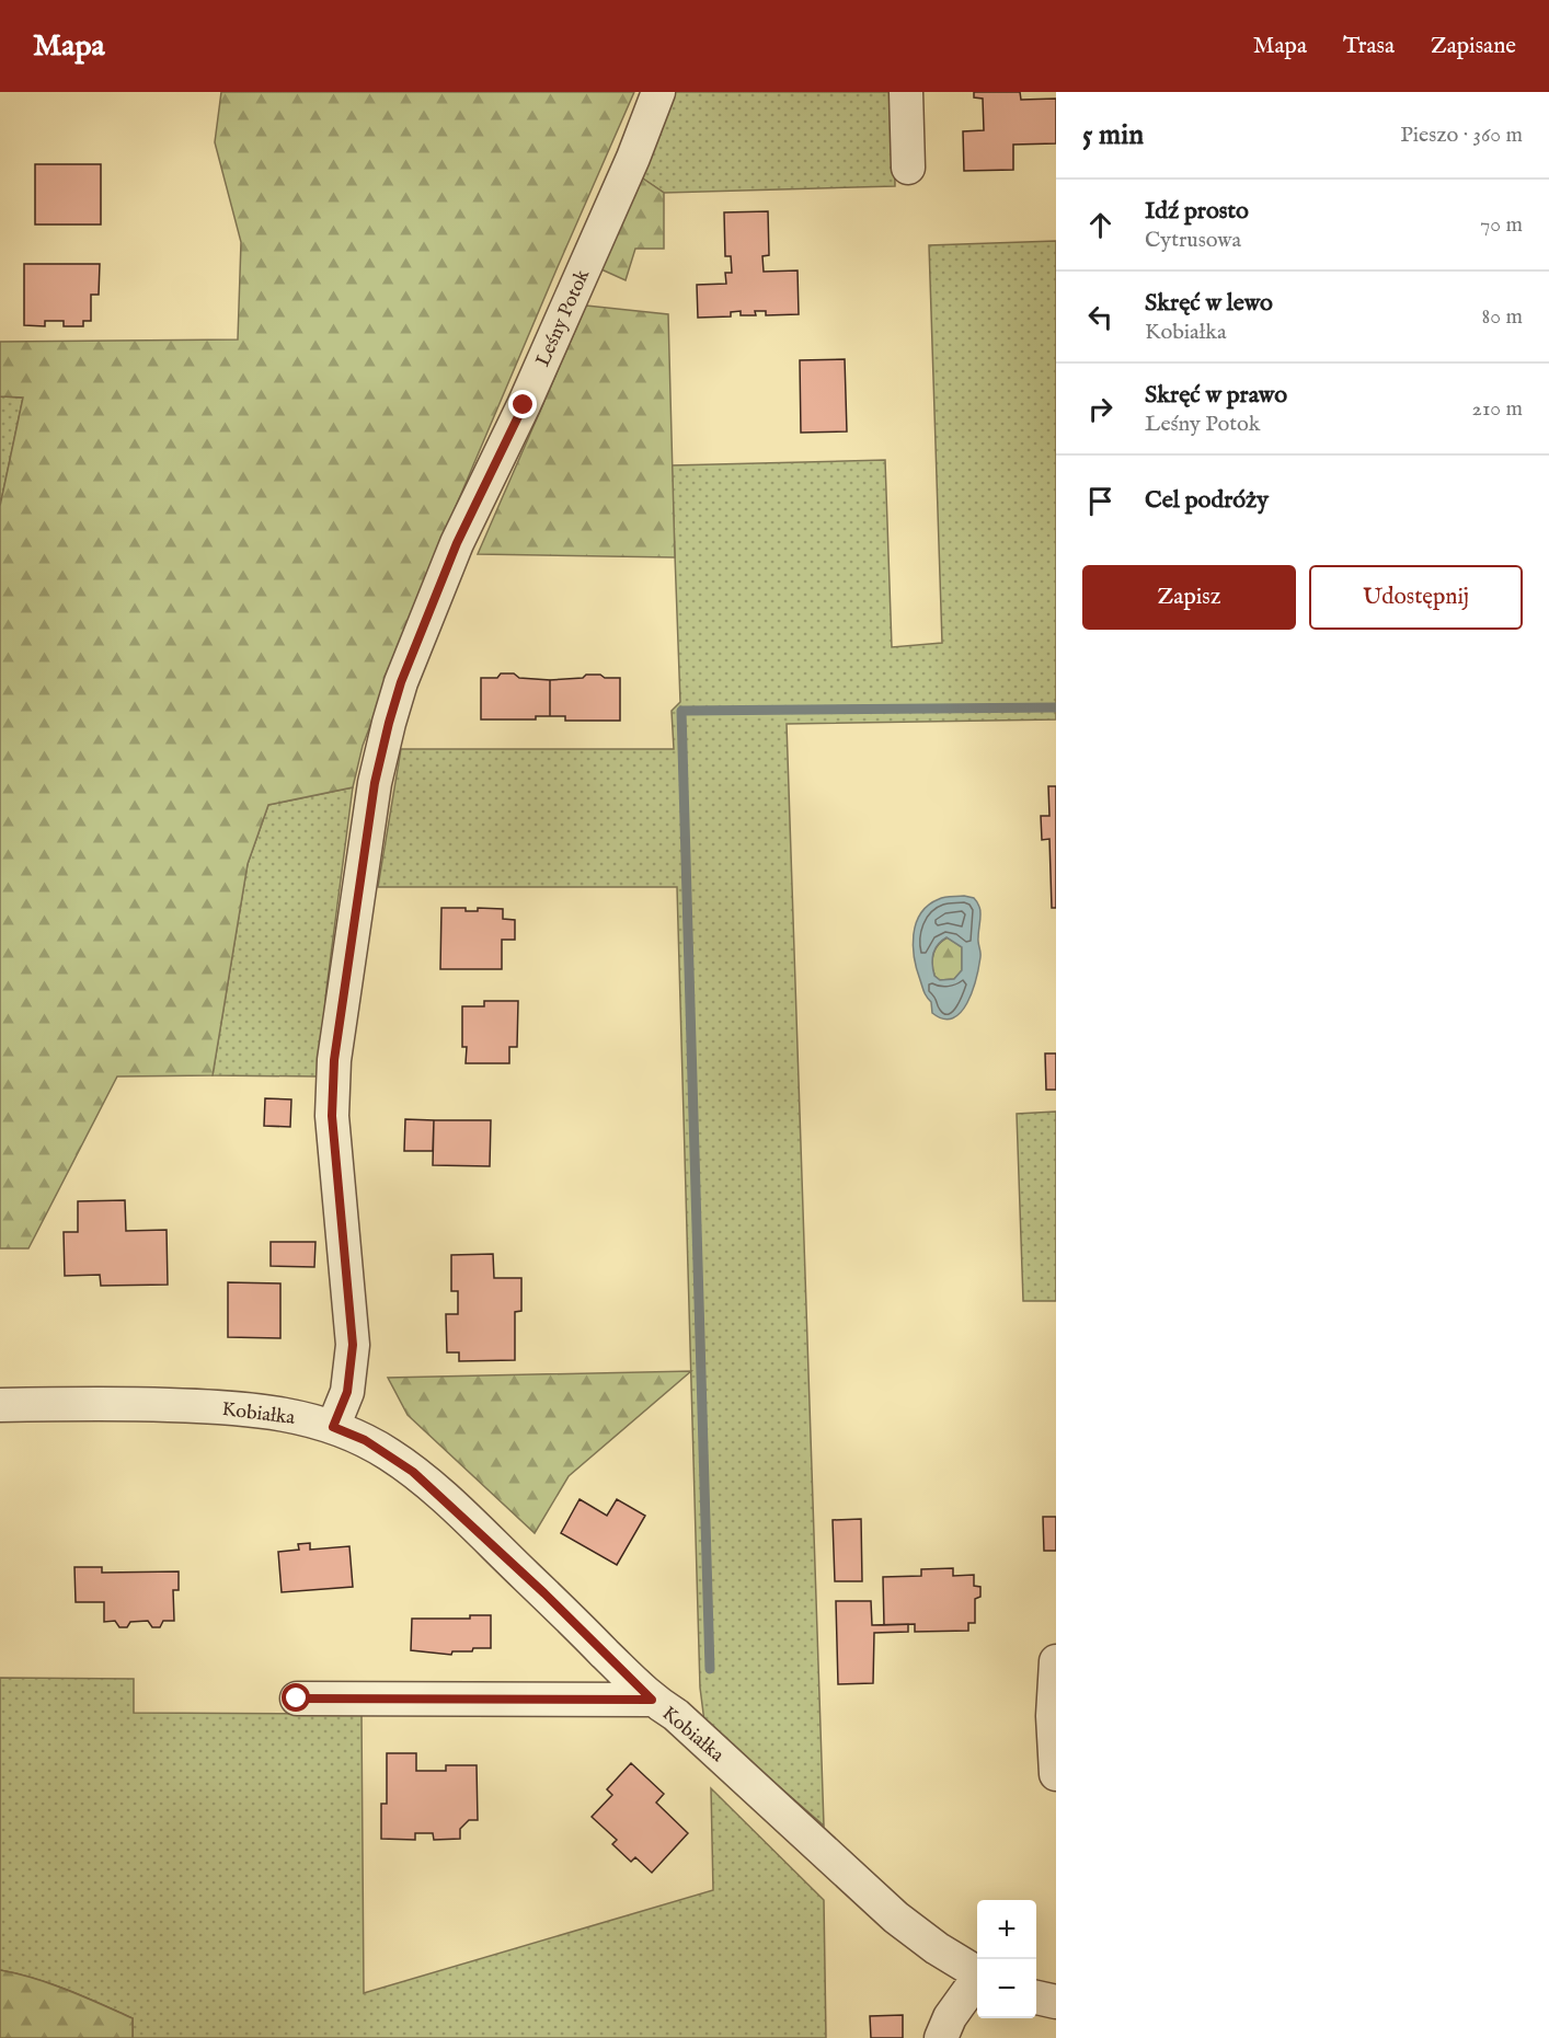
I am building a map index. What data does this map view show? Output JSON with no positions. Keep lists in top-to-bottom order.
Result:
{
  "streets": {
    "street": ["Leśny Potok", "Kobiałka"]
  },
  "crossings": [
    ["Leśny Potok", "Kobiałka"]
  ],
  "page": {
    "header": "Mapa",
    "nav": ["Mapa", "Trasa", "Zapisane"],
    "heading": ["5 min", "Pieszo · 360 m"],
    "list": [
      ["Idź prosto", "Cytrusowa", "70 m"],
      ["Skręć w lewo", "Kobiałka", "80 m"],
      ["Skręć w prawo", "Leśny Potok", "210 m"],
      "Cel podróży"
    ],
    "buttons": ["Zapisz", "Udostępnij"],
    "map_buttons": ["+", "−"]
  }
}
